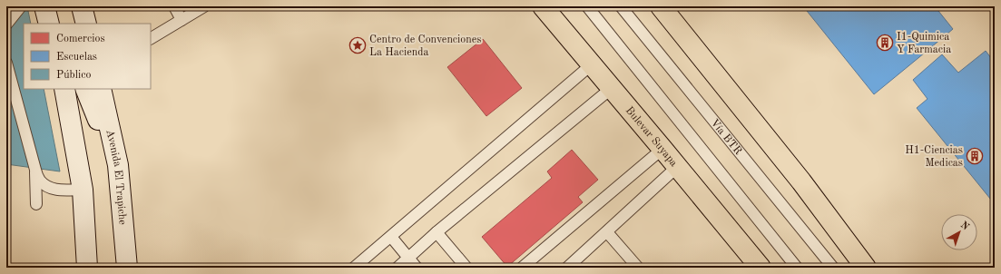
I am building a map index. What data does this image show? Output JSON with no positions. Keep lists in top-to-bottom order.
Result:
{
  "streets": {
    "main road": ["Bulevar Suyapa", "Avenida El Trapiche"],
    "lane": ["Vía BTR"]
  },
  "places": {
    "building": ["I1-Quimica Y Farmacia", "H1-Ciencias Medicas"],
    "place": ["Centro de Convenciones La Hacienda"]
  },
  "legend": ["Comercios", "Escuelas", "Público"],
  "north": "top right"
}
